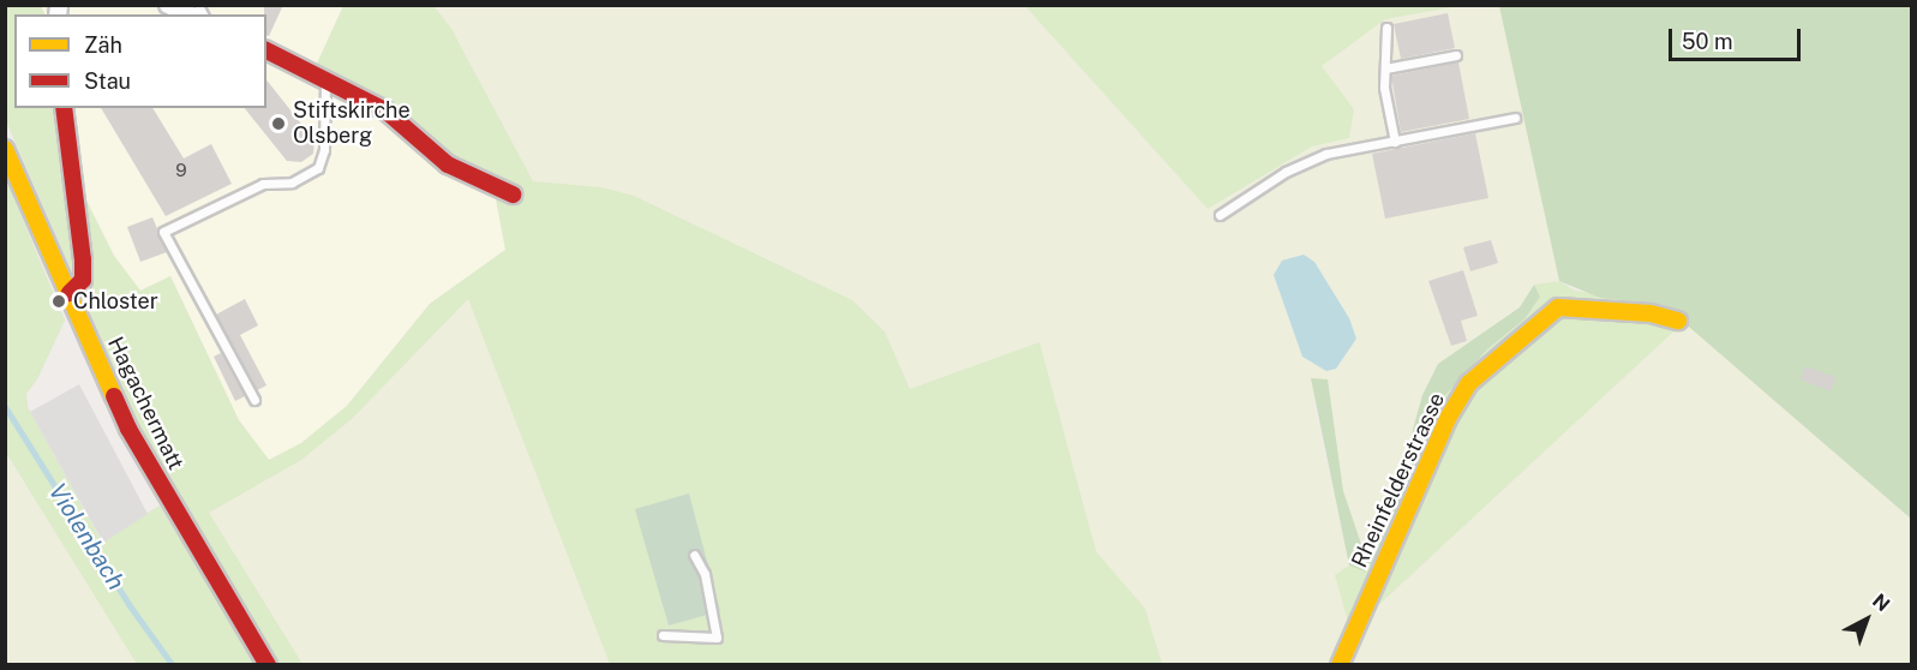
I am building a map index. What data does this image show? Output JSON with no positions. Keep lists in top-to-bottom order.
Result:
{
  "streets": {
    "street": ["Hagachermatt", "Rheinfelderstrasse"]
  },
  "water": ["Violenbach"],
  "places": ["Stiftskirche Olsberg", "Chloster"],
  "house_numbers": ["9"],
  "legend": ["Zäh", "Stau"],
  "scale_bar": "50 m",
  "north": "top right"
}
